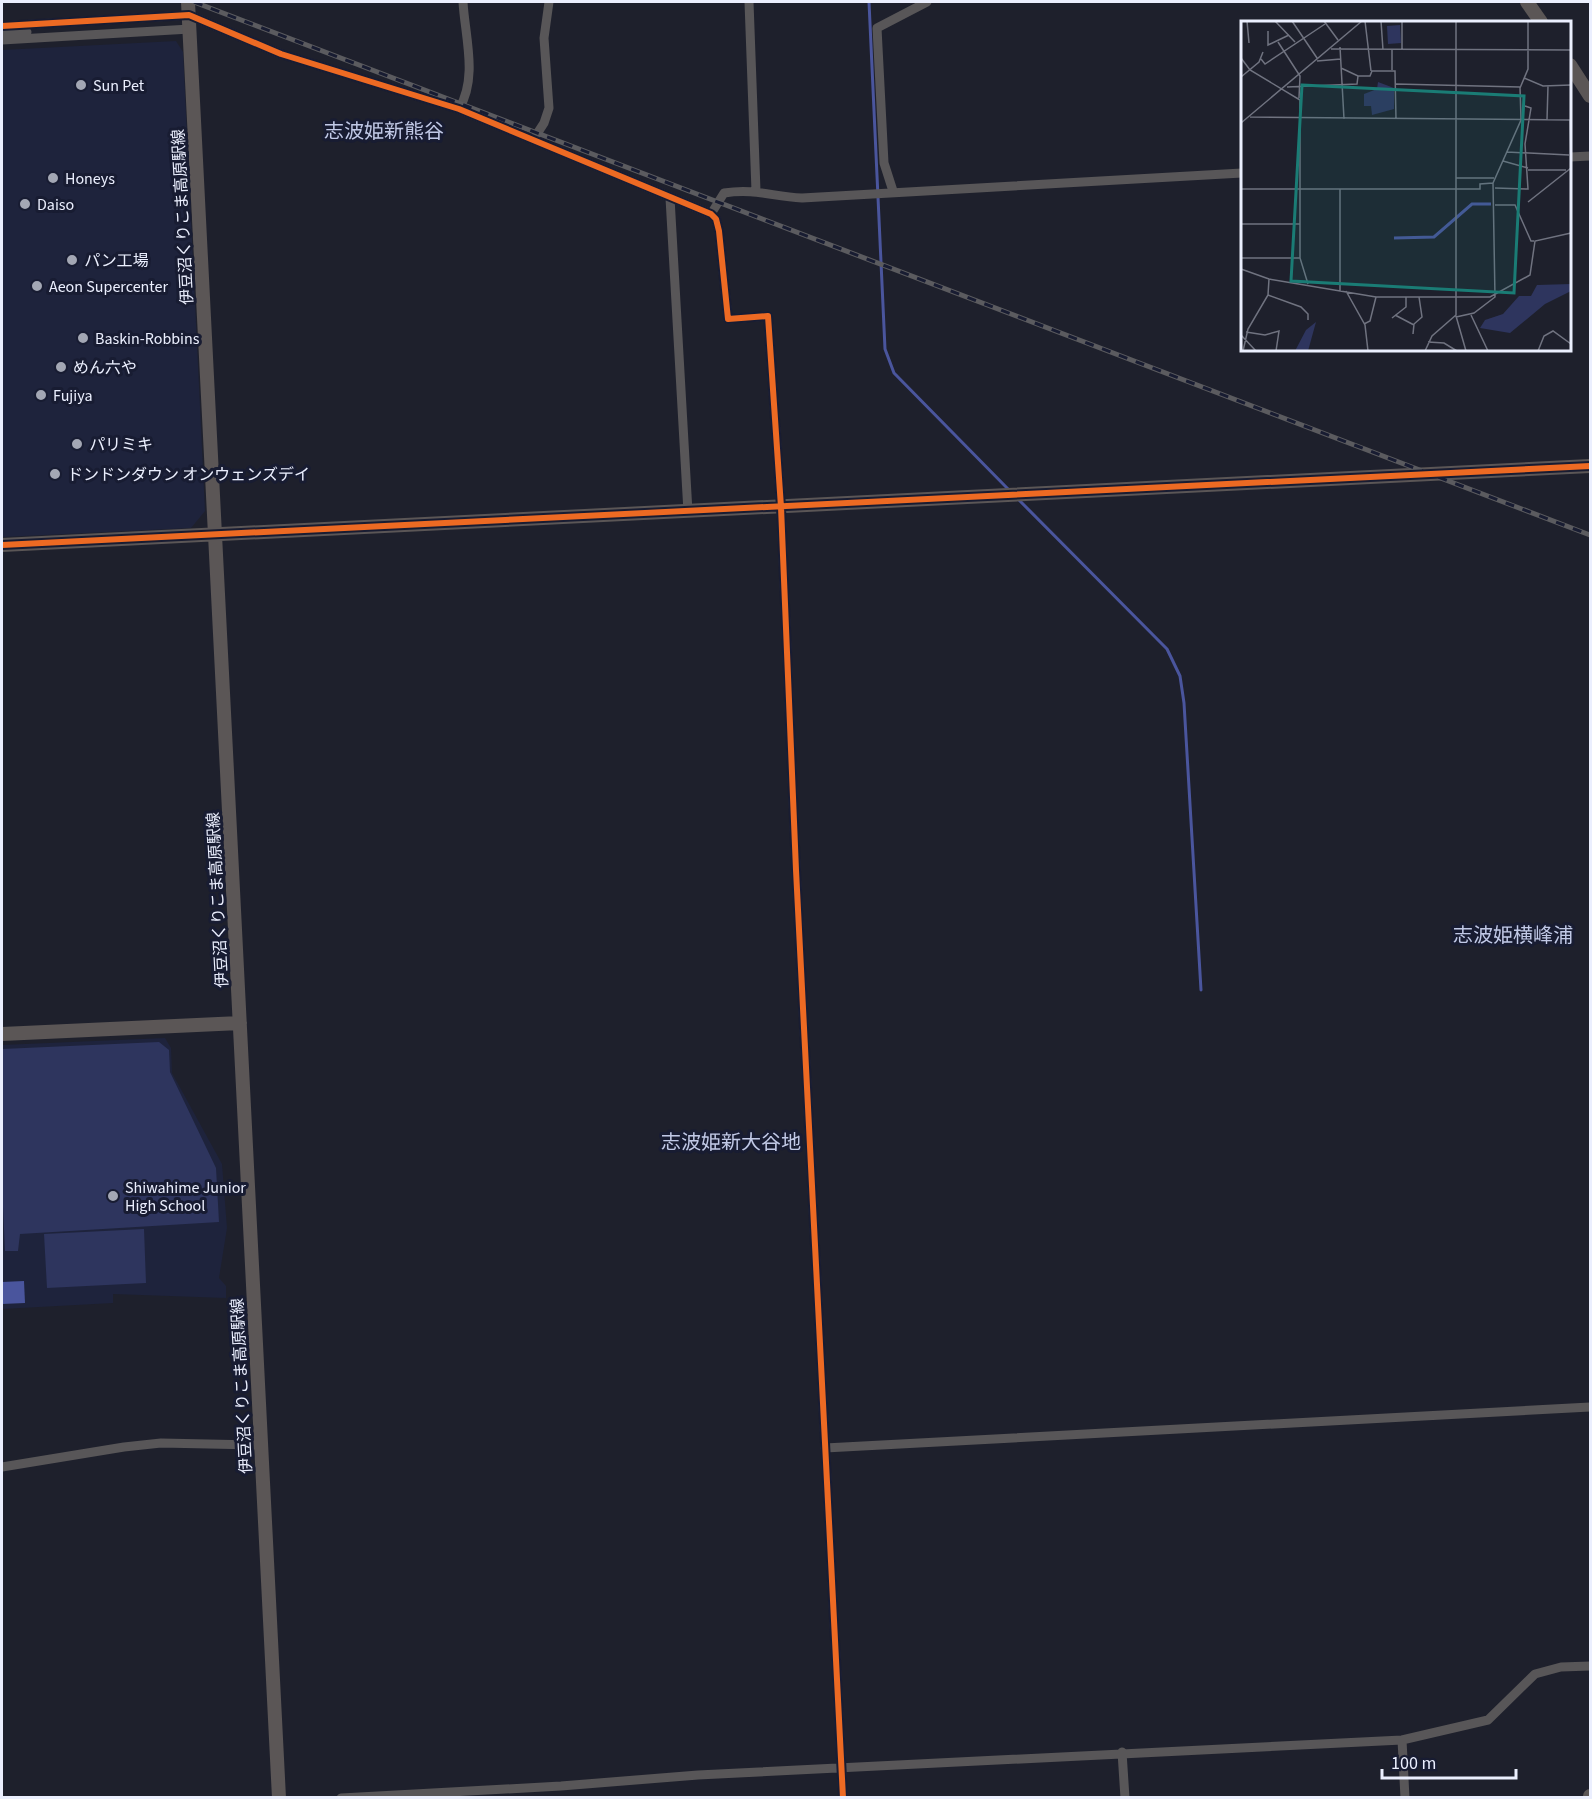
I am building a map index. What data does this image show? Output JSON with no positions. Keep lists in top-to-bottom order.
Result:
{
  "streets": {
    "street": ["伊豆沼くりこま高原駅線"]
  },
  "districts": ["志波姫新熊谷", "志波姫横峰浦", "志波姫新大谷地"],
  "places": [
    "Sun Pet",
    "Honeys",
    "Daiso",
    "パン工場",
    "Aeon Supercenter",
    "Baskin-Robbins",
    "めん六や",
    "Fujiya",
    "パリミキ",
    "ドンドンダウン オンウェンズデイ",
    "Shiwahime Junior High School"
  ],
  "scale_bar": "100 m"
}
